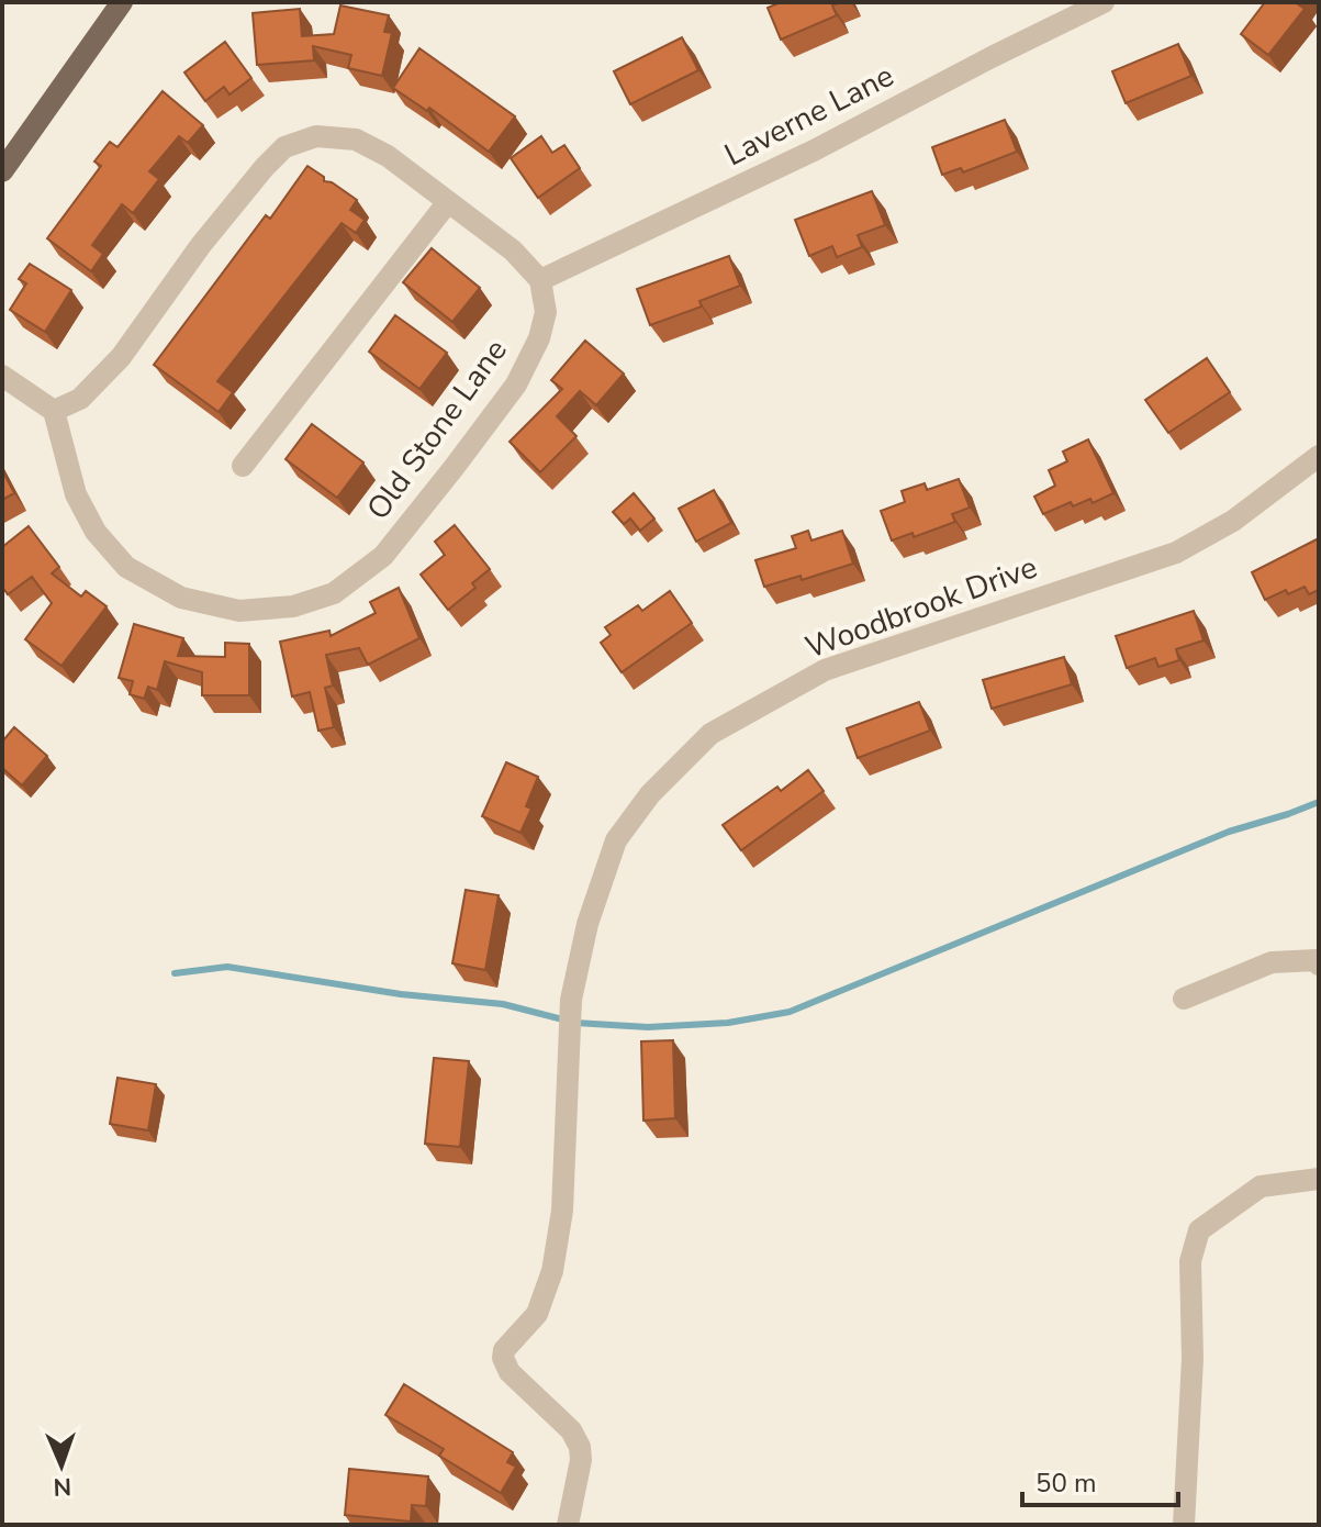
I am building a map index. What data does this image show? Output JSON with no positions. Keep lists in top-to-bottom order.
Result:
{
  "streets": {
    "street": ["Laverne Lane", "Old Stone Lane", "Woodbrook Drive"]
  },
  "crossings": [
    ["Laverne Lane", "Old Stone Lane"]
  ],
  "scale_bar": "50 m",
  "north": "bottom"
}
